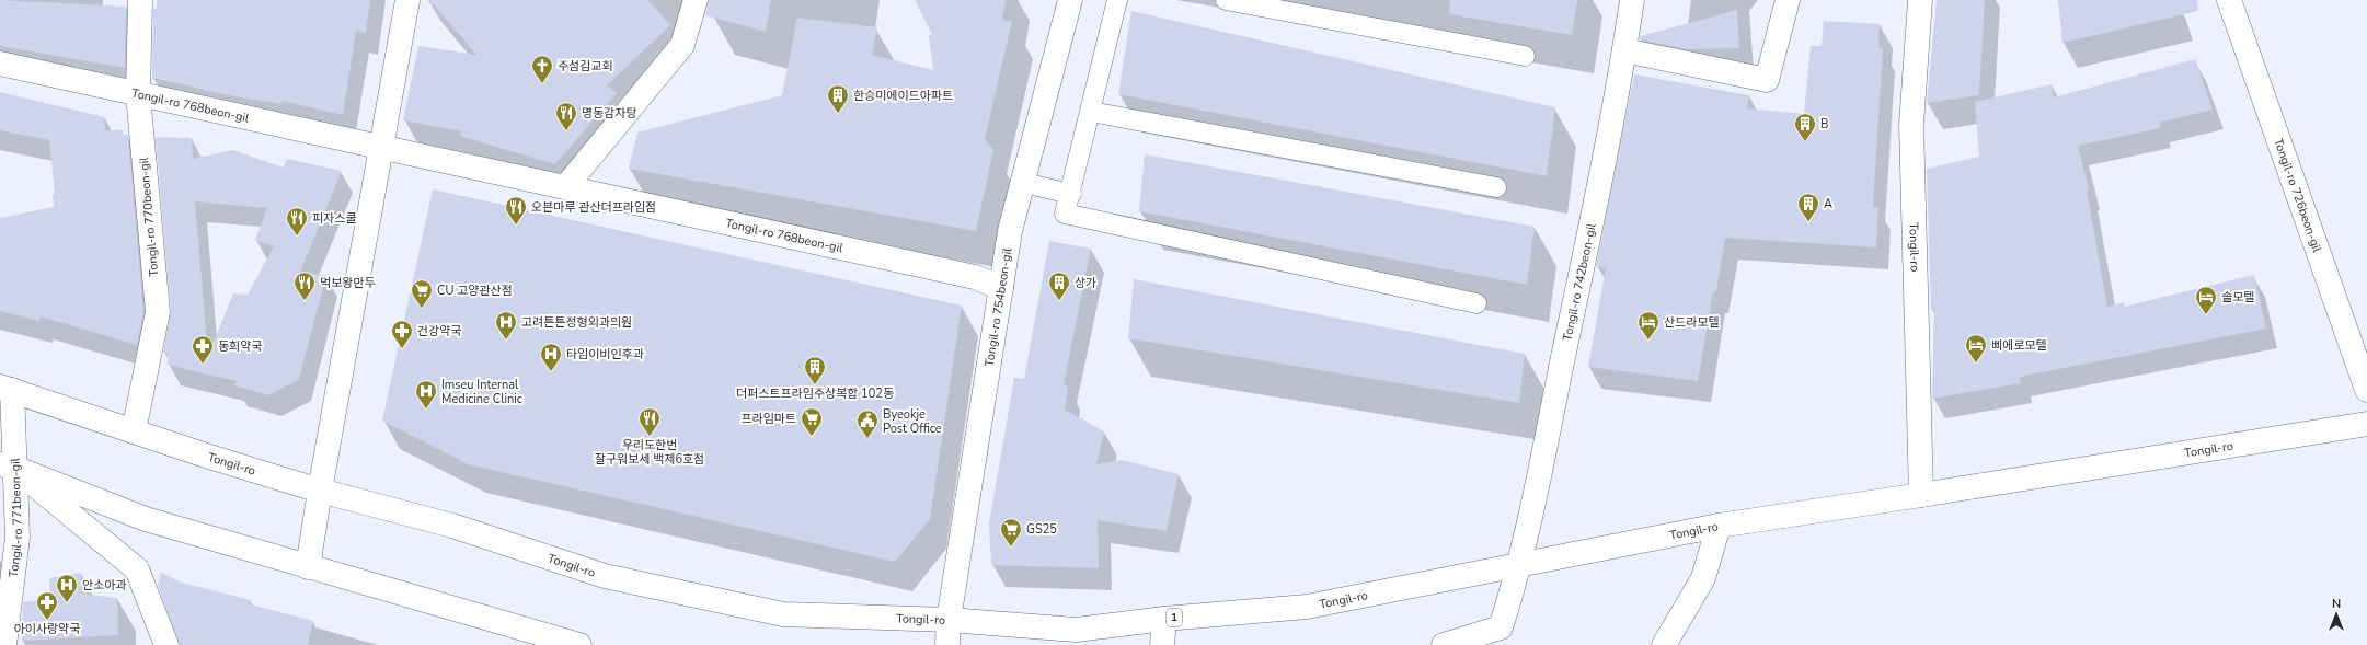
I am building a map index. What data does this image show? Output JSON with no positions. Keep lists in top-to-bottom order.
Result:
{
  "streets": {
    "street": [
      "Tongil-ro 768beon-gil",
      "Tongil-ro 726beon-gil",
      "Tongil-ro 770beon-gil",
      "Tongil-ro",
      "Tongil-ro 742beon-gil",
      "Tongil-ro 754beon-gil",
      "Tongil-ro 771beon-gil",
      "1"
    ]
  },
  "crossings": [
    ["Tongil-ro 768beon-gil", "Tongil-ro 770beon-gil"],
    ["Tongil-ro 768beon-gil", "Tongil-ro 754beon-gil"],
    ["Tongil-ro 770beon-gil", "Tongil-ro"],
    ["Tongil-ro", "Tongil-ro 742beon-gil"],
    ["Tongil-ro", "Tongil-ro 754beon-gil"],
    ["Tongil-ro", "Tongil-ro 771beon-gil"]
  ],
  "places": {
    "church": ["주섬김교회"],
    "building": [
      "한승미에이드아파트",
      "B",
      "A",
      "상가",
      "더퍼스트프라임주상복합 102동"
    ],
    "restaurant": [
      "명동감자탕",
      "오븐마루 관산더프라임점",
      "피자스쿨",
      "먹보왕만두",
      "우리도한번 잘구워보세 백제6호점"
    ],
    "supermarket": ["CU 고양관산점", "프라임마트", "GS25"],
    "hotel": ["솔모텔", "산드라모텔", "삐에로모텔"],
    "hospital": [
      "고려튼튼정형외과의원",
      "타임이비인후과",
      "Imseu Internal Medicine Clinic",
      "안소아과"
    ],
    "pharmacy": ["건강약국", "동희약국", "아이사랑약국"],
    "public building": ["Byeokje Post Office"]
  },
  "north": "top"
}
